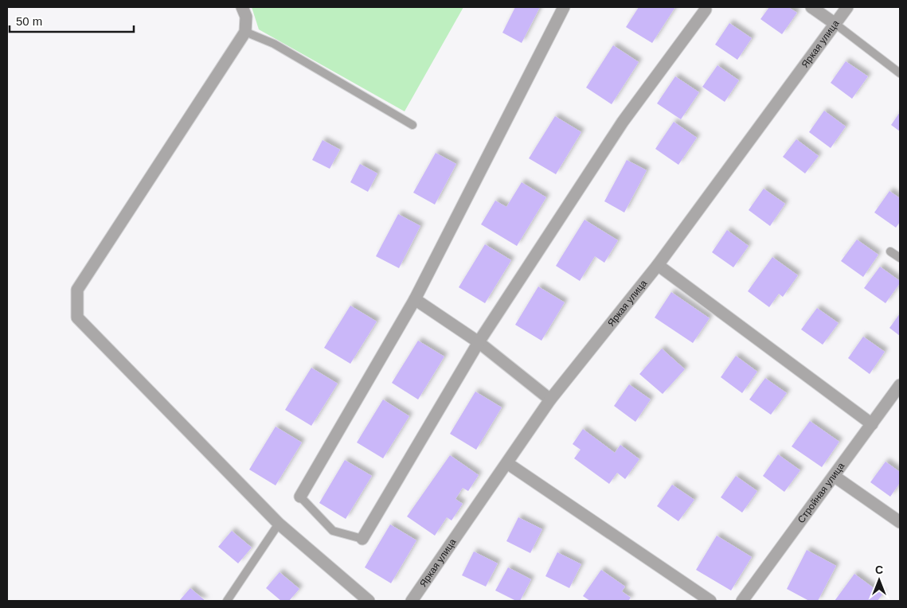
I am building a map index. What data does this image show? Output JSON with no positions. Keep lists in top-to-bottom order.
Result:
{
  "streets": {
    "street": ["Яркая улица", "Стройная улица"]
  },
  "scale_bar": "50 m",
  "north": "top"
}
